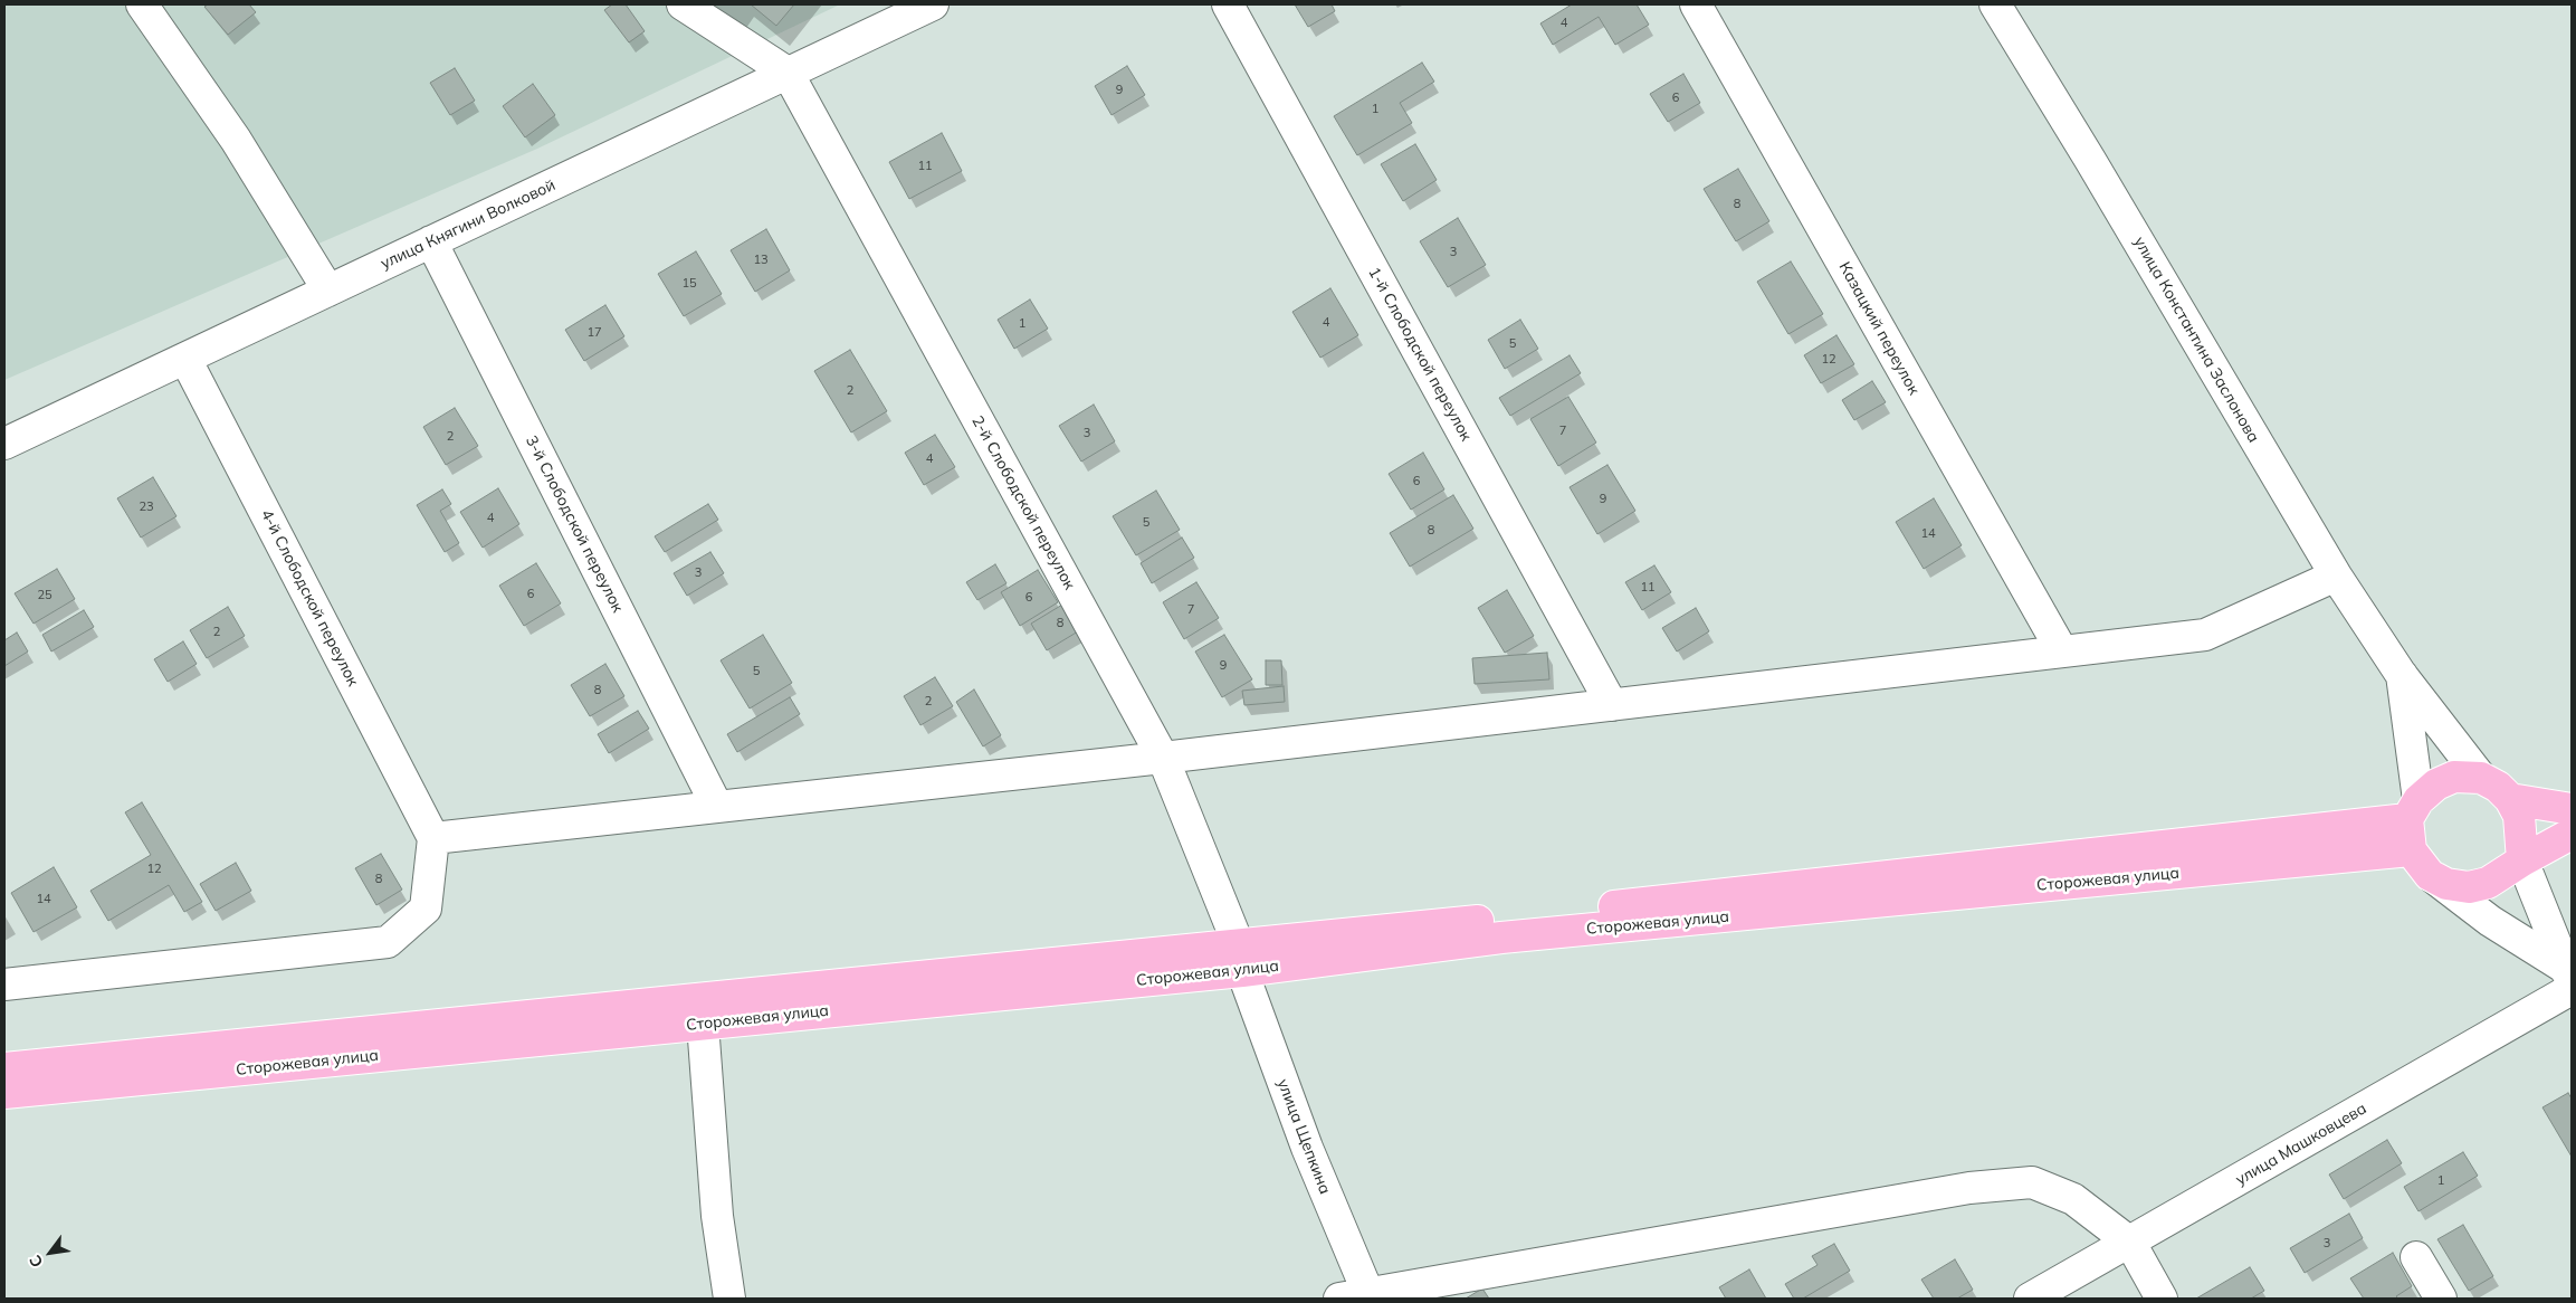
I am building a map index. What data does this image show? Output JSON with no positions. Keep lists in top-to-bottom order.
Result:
{
  "streets": {
    "main road": ["Сторожевая улица"],
    "street": [
      "улица Княгини Волковой",
      "Казацкий переулок",
      "улица Константина Заслонова",
      "1-й Слободской переулок",
      "2-й Слободской переулок",
      "3-й Слободской переулок",
      "4-й Слободской переулок",
      "улица Щепкина",
      "улица Машковцева"
    ]
  },
  "crossings": [
    ["улица Княгини Волковой", "2-й Слободской переулок"],
    ["улица Княгини Волковой", "3-й Слободской переулок"],
    ["улица Княгини Волковой", "4-й Слободской переулок"],
    ["улица Константина Заслонова", "Сторожевая улица"],
    ["2-й Слободской переулок", "Сторожевая улица"],
    ["2-й Слободской переулок", "улица Щепкина"],
    ["Сторожевая улица", "улица Щепкина"]
  ],
  "house_numbers": [
    "4",
    "9",
    "6",
    "1",
    "11",
    "8",
    "3",
    "13",
    "15",
    "4",
    "1",
    "17",
    "5",
    "12",
    "2",
    "7",
    "3",
    "2",
    "4",
    "6",
    "9",
    "23",
    "4",
    "5",
    "8",
    "14",
    "3",
    "11",
    "6",
    "25",
    "6",
    "7",
    "8",
    "2",
    "9",
    "5",
    "8",
    "2",
    "12",
    "8",
    "14",
    "1",
    "3"
  ],
  "north": "bottom left"
}
